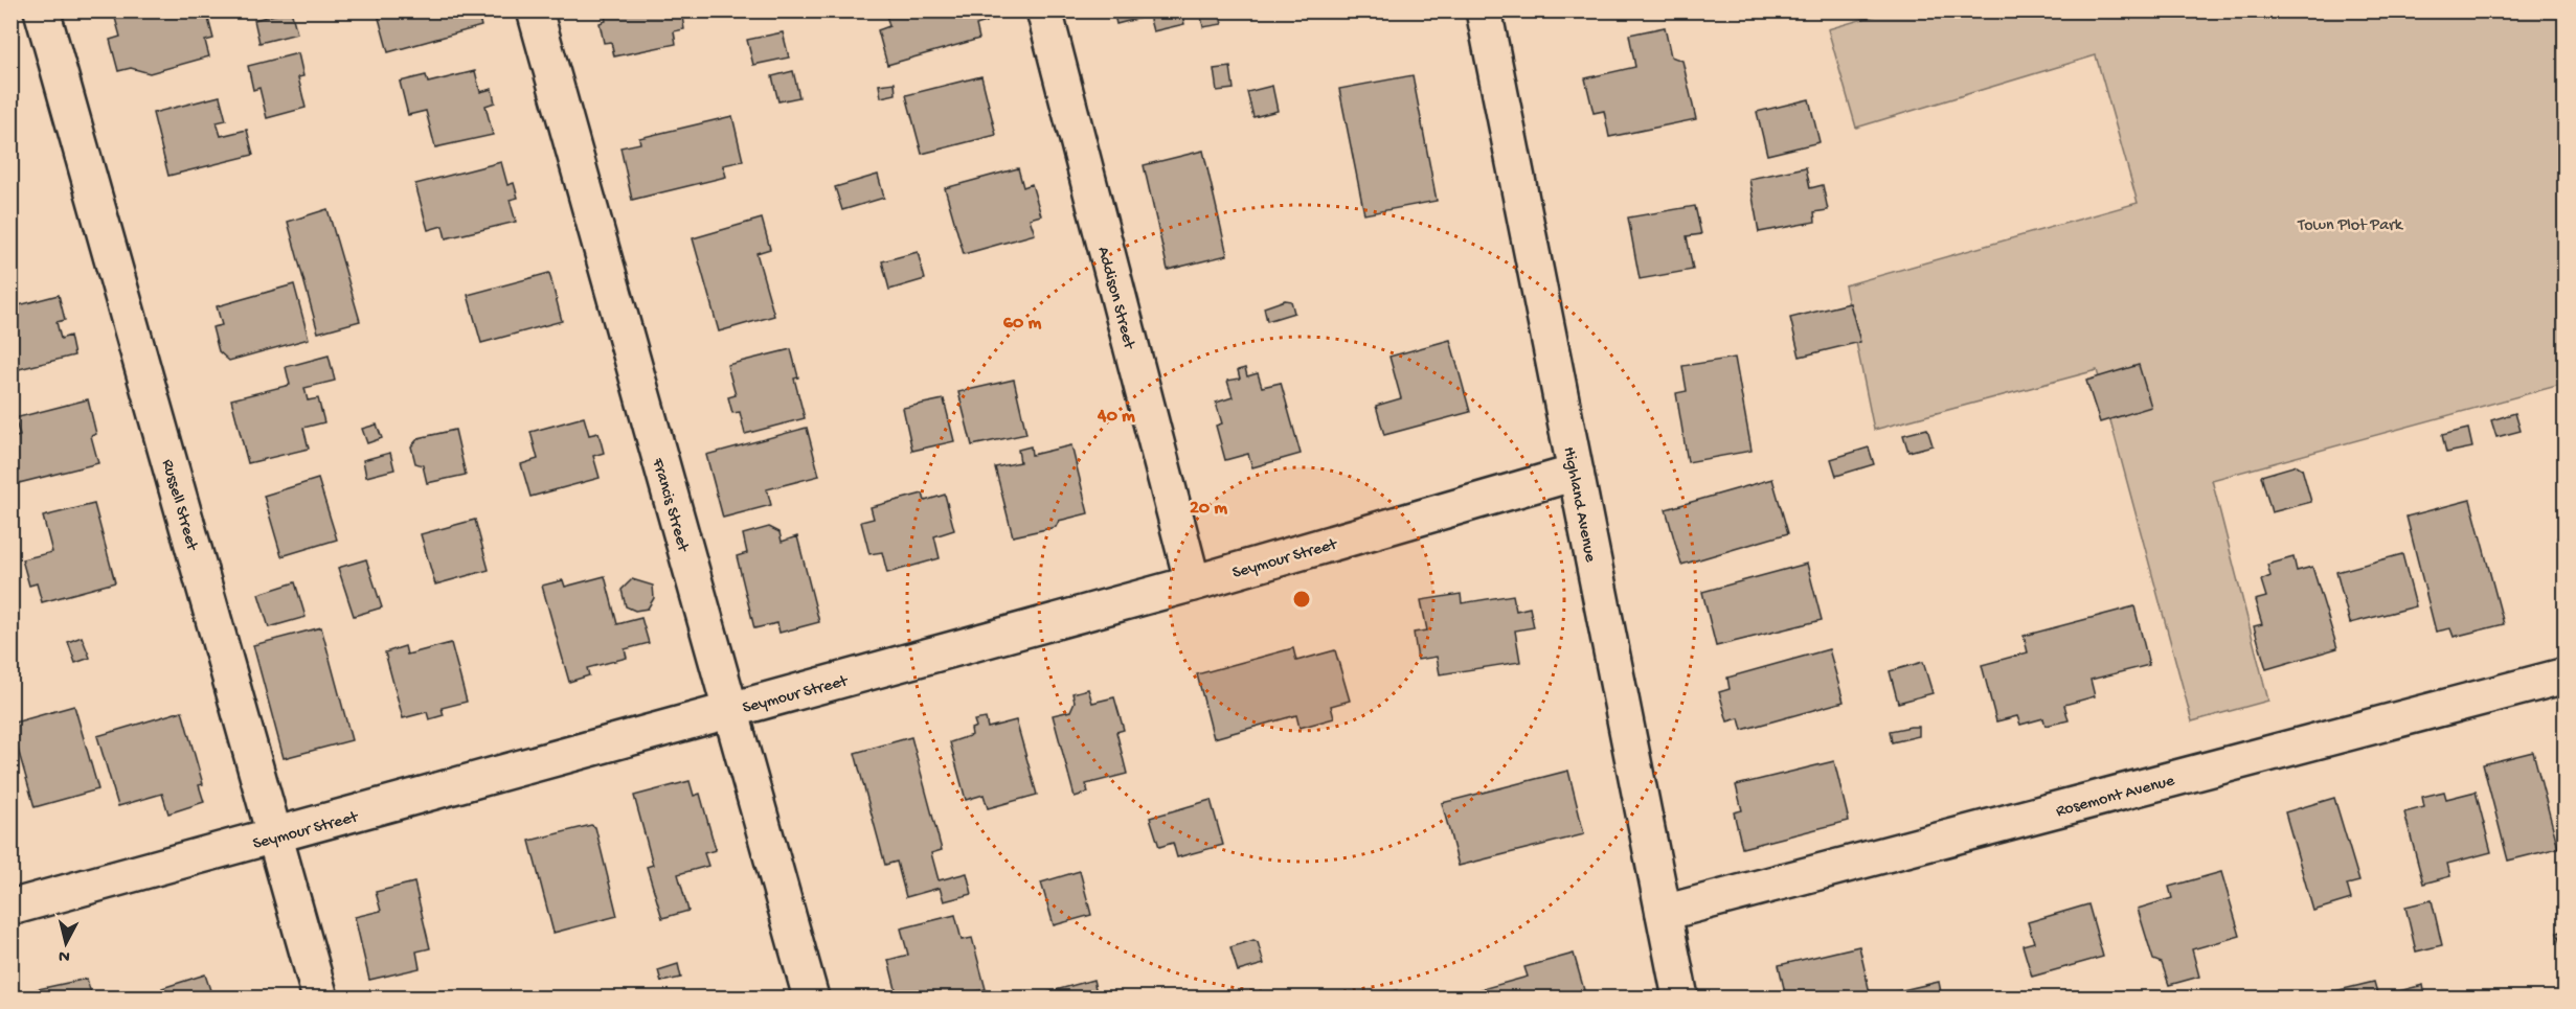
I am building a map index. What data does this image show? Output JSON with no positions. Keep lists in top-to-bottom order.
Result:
{
  "streets": {
    "street": [
      "Addison Street",
      "Russell Street",
      "Francis Street",
      "Highland Avenue",
      "Seymour Street",
      "Rosemont Avenue"
    ]
  },
  "crossings": [
    ["Addison Street", "Seymour Street"],
    ["Russell Street", "Seymour Street"],
    ["Francis Street", "Seymour Street"],
    ["Highland Avenue", "Seymour Street"],
    ["Highland Avenue", "Rosemont Avenue"]
  ],
  "parks": ["Town Plot Park"],
  "north": "bottom",
  "rings": ["60 m", "40 m", "20 m"]
}
